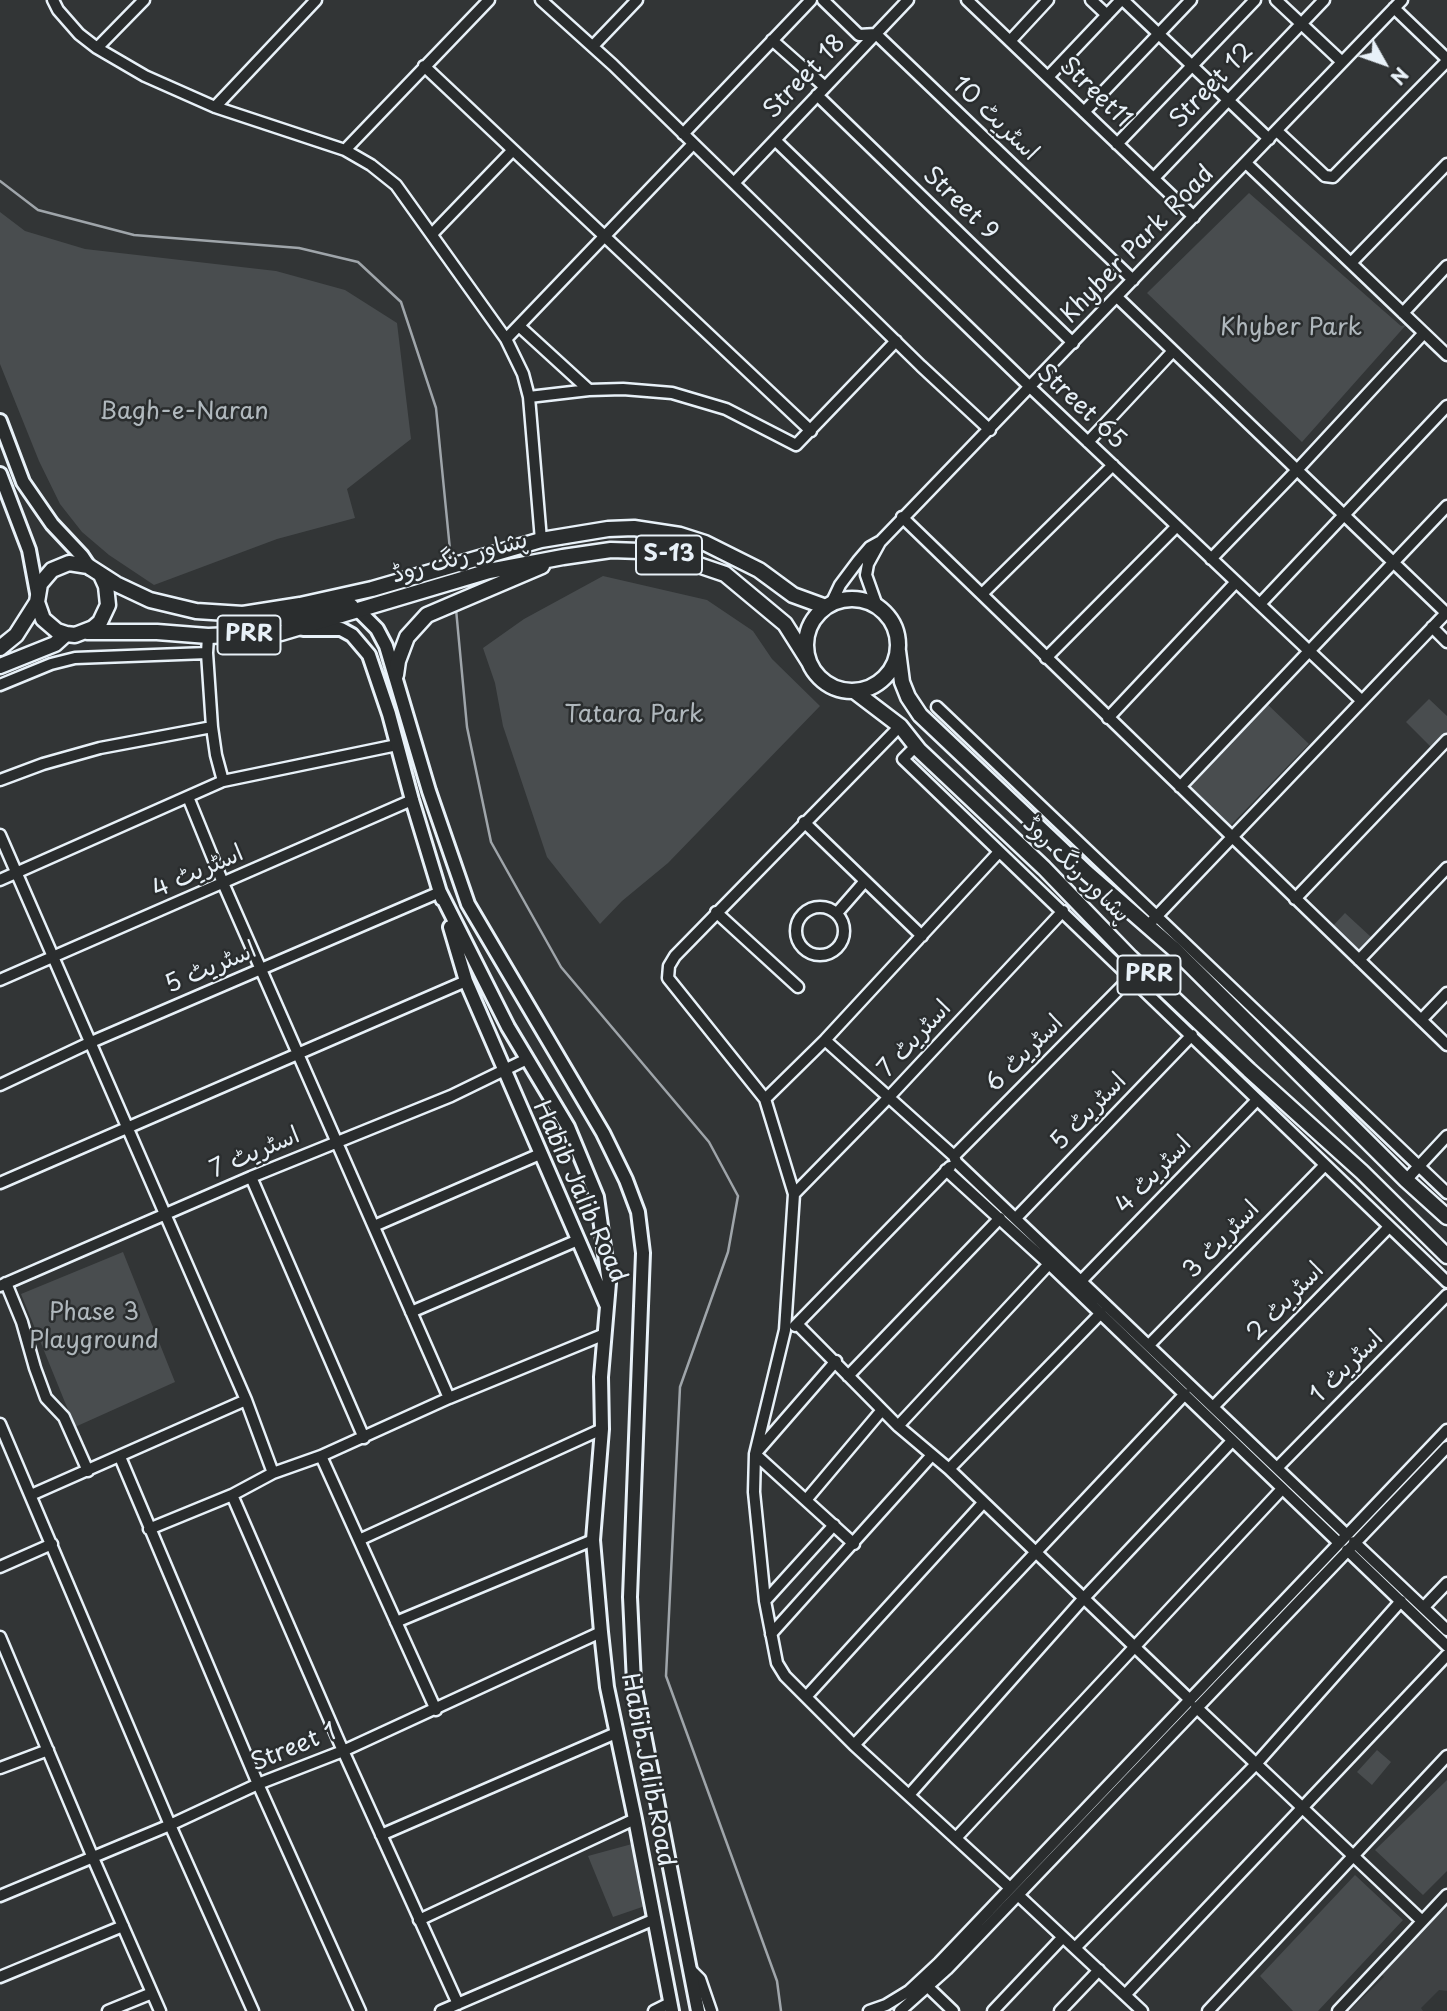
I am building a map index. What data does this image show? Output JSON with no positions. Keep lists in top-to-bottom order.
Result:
{
  "streets": {
    "highway": ["S-13", "پشاور رنگ روڈ", "PRR"],
    "main road": ["Habib Jalib Road"],
    "street": [
      "Street 18",
      "Street 12",
      "Street11",
      "اسٹریٹ 10",
      "Street 9",
      "Khyber Park Road",
      "Street 65",
      "اسٹریٹ 4",
      "اسٹریٹ 5",
      "اسٹریٹ 7",
      "اسٹریٹ 6",
      "اسٹریٹ 3",
      "اسٹریٹ 2",
      "اسٹریٹ 1",
      "Street 1"
    ]
  },
  "crossings": [
    ["Street 18", "اسٹریٹ 10"],
    ["Street 18", "Street 9"],
    ["Street 18", "Street 65"],
    ["Street 12", "Street11"],
    ["Street11", "Khyber Park Road"],
    ["اسٹریٹ 10", "Khyber Park Road"],
    ["Street 9", "Khyber Park Road"],
    ["Khyber Park Road", "Street 65"],
    ["پشاور رنگ روڈ", "Habib Jalib Road"],
    ["اسٹریٹ 4", "Habib Jalib Road"],
    ["اسٹریٹ 5", "Habib Jalib Road"],
    ["اسٹریٹ 7", "Habib Jalib Road"],
    ["Habib Jalib Road", "Street 1"]
  ],
  "parks": [
    "Khyber Park",
    "Bagh-e-Naran",
    "Tatara Park",
    "Phase 3 Playground"
  ],
  "north": "bottom right"
}
